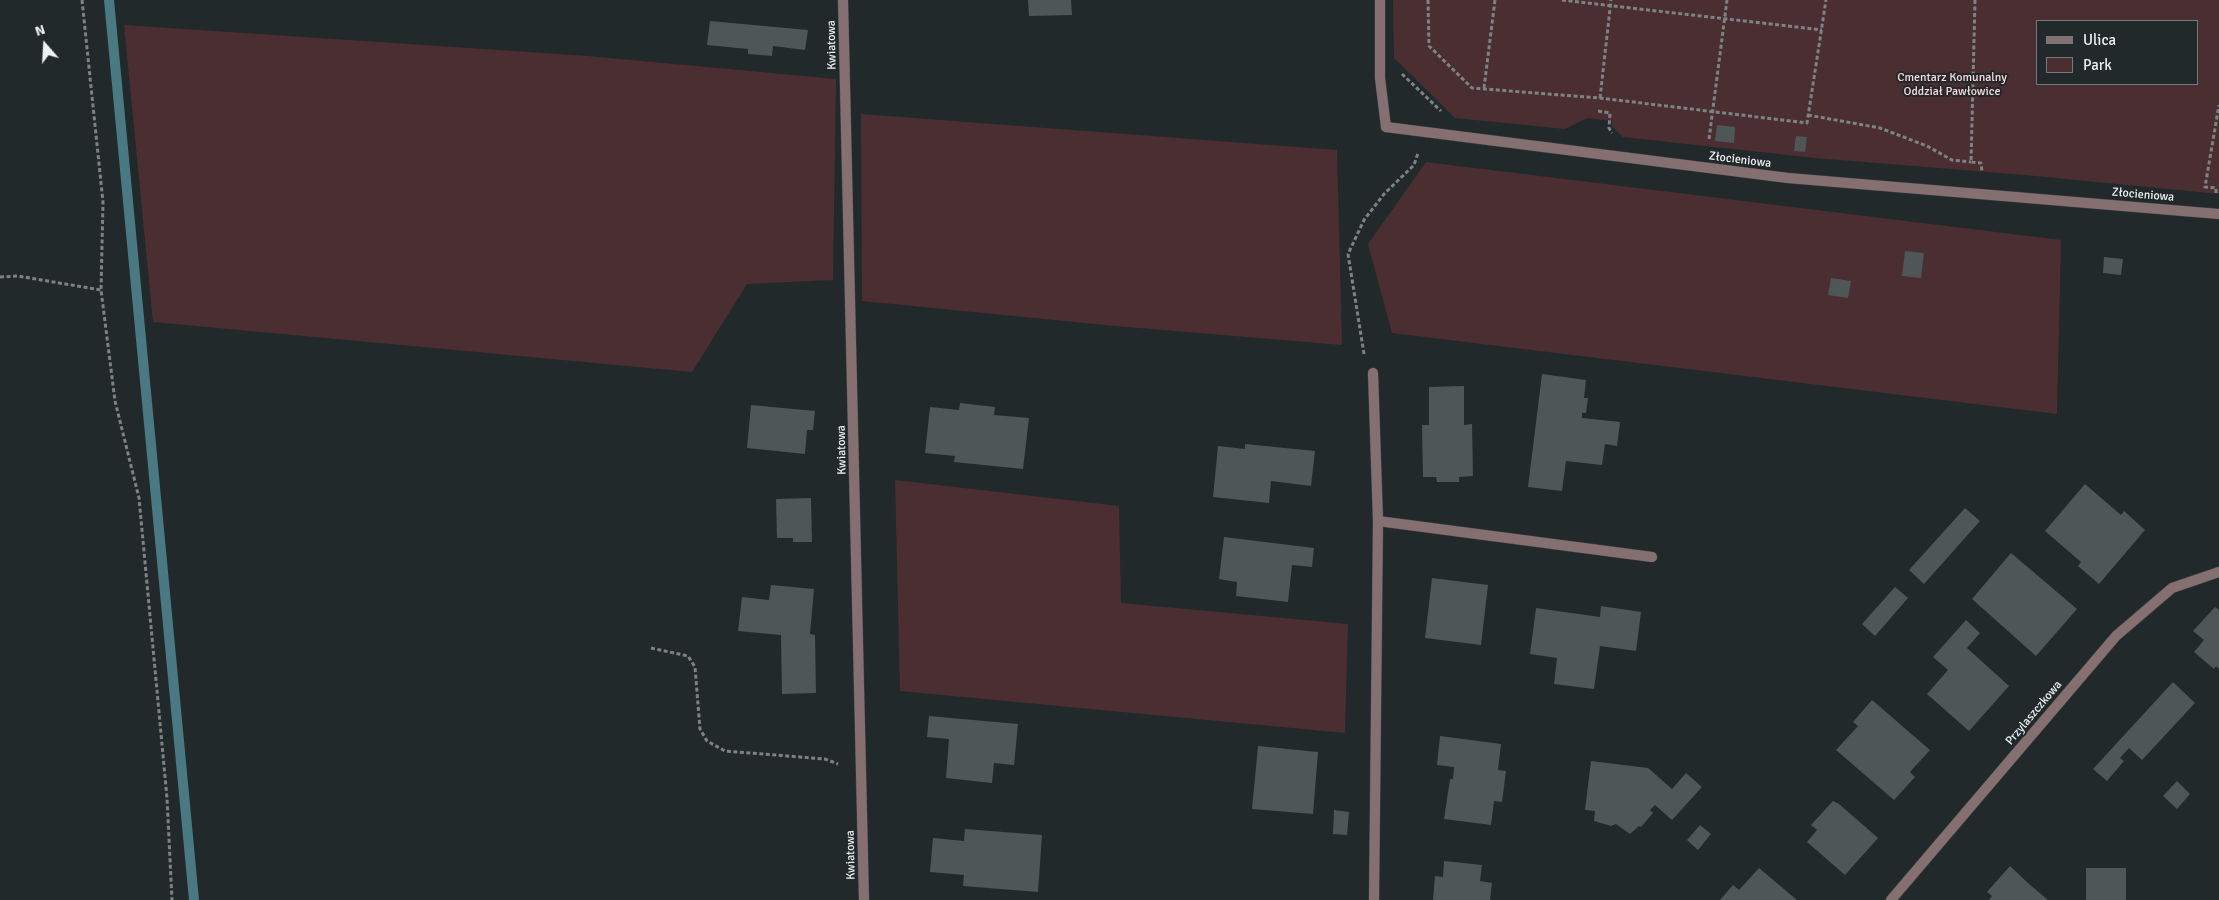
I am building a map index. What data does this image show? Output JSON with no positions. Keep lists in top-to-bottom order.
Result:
{
  "streets": {
    "street": ["Kwiatowa", "Złocieniowa", "Przylaszczkowa"]
  },
  "parks": ["Cmentarz Komunalny Oddział Pawłowice"],
  "legend": ["Ulica", "Park"],
  "north": "top"
}
